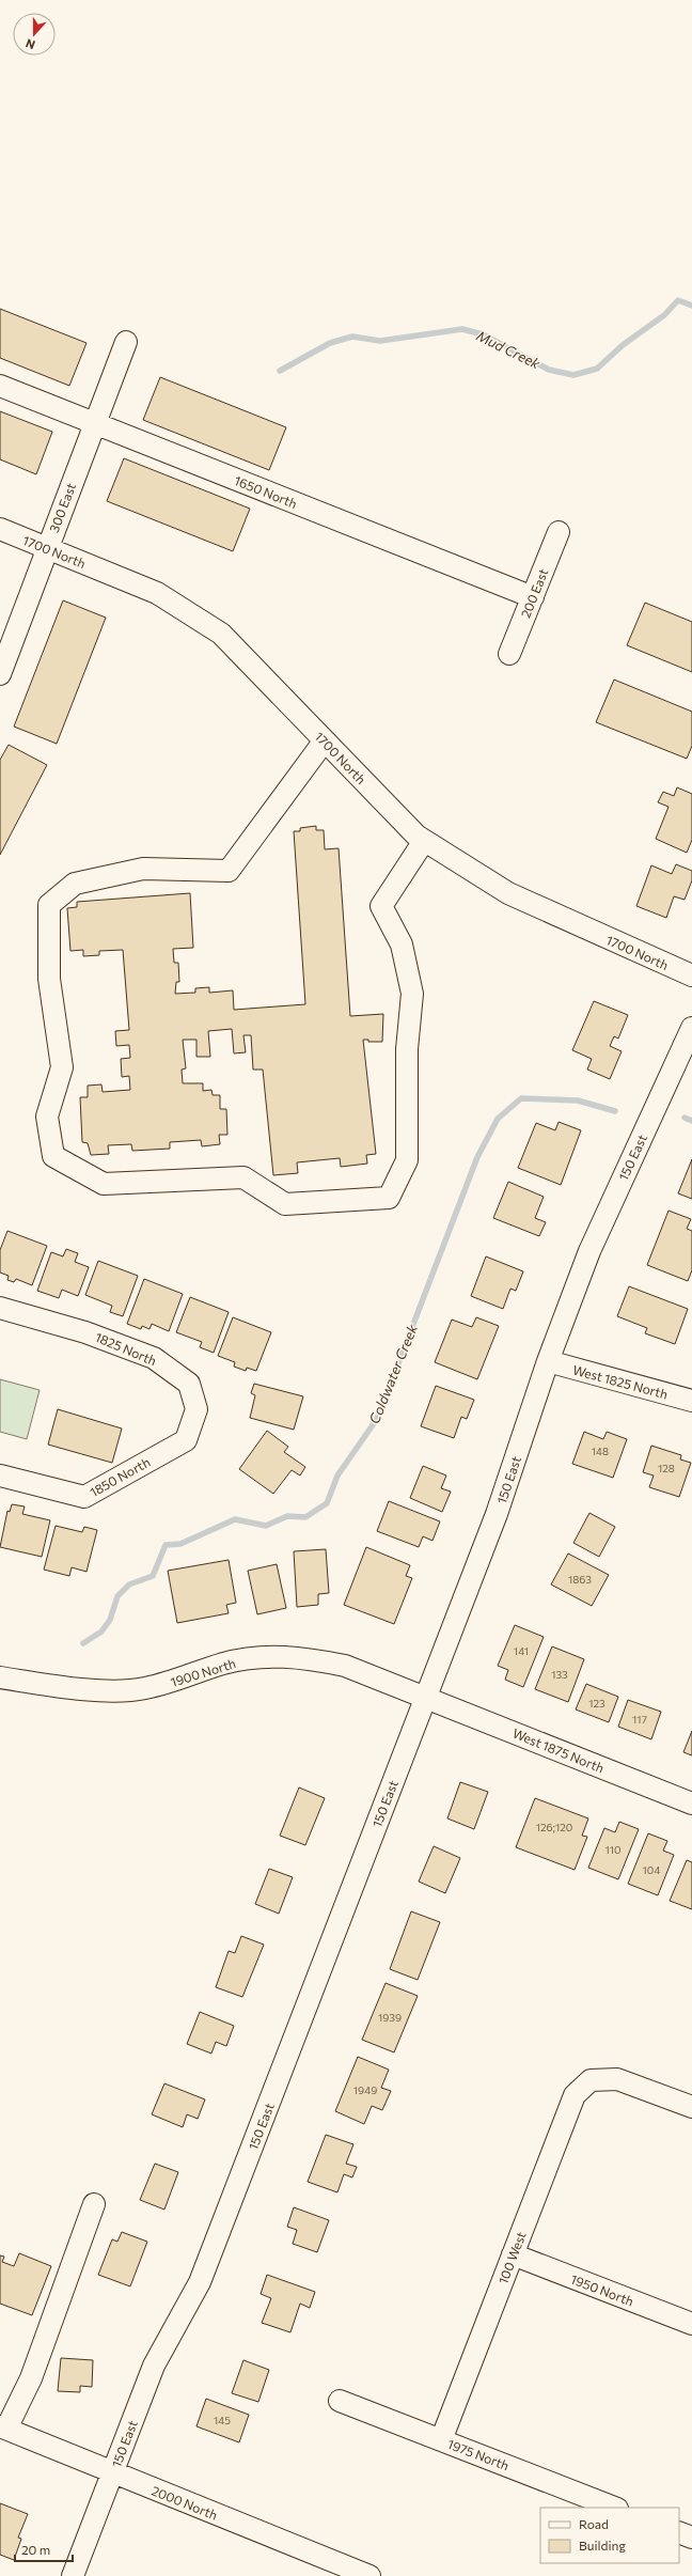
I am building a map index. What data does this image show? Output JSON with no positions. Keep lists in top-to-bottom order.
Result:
{
  "streets": {
    "street": [
      "1650 North",
      "300 East",
      "1700 North",
      "200 East",
      "150 East",
      "1825 North",
      "West 1825 North",
      "1850 North",
      "1900 North",
      "West 1875 North",
      "100 West",
      "1950 North",
      "1975 North",
      "2000 North"
    ]
  },
  "crossings": [
    ["1650 North", "300 East"],
    ["1650 North", "200 East"],
    ["300 East", "1700 North"],
    ["150 East", "West 1825 North"],
    ["150 East", "1900 North"],
    ["150 East", "West 1875 North"],
    ["150 East", "2000 North"],
    ["1825 North", "1850 North"],
    ["1900 North", "West 1875 North"],
    ["100 West", "1950 North"],
    ["100 West", "1975 North"]
  ],
  "water": ["Mud Creek", "Coldwater Creek"],
  "house_numbers": [
    "148",
    "128",
    "1863",
    "141",
    "133",
    "123",
    "117",
    "126;120",
    "110",
    "104",
    "1939",
    "1949",
    "145"
  ],
  "legend": ["Road", "Building"],
  "scale_bar": "20 m",
  "north": "bottom"
}
